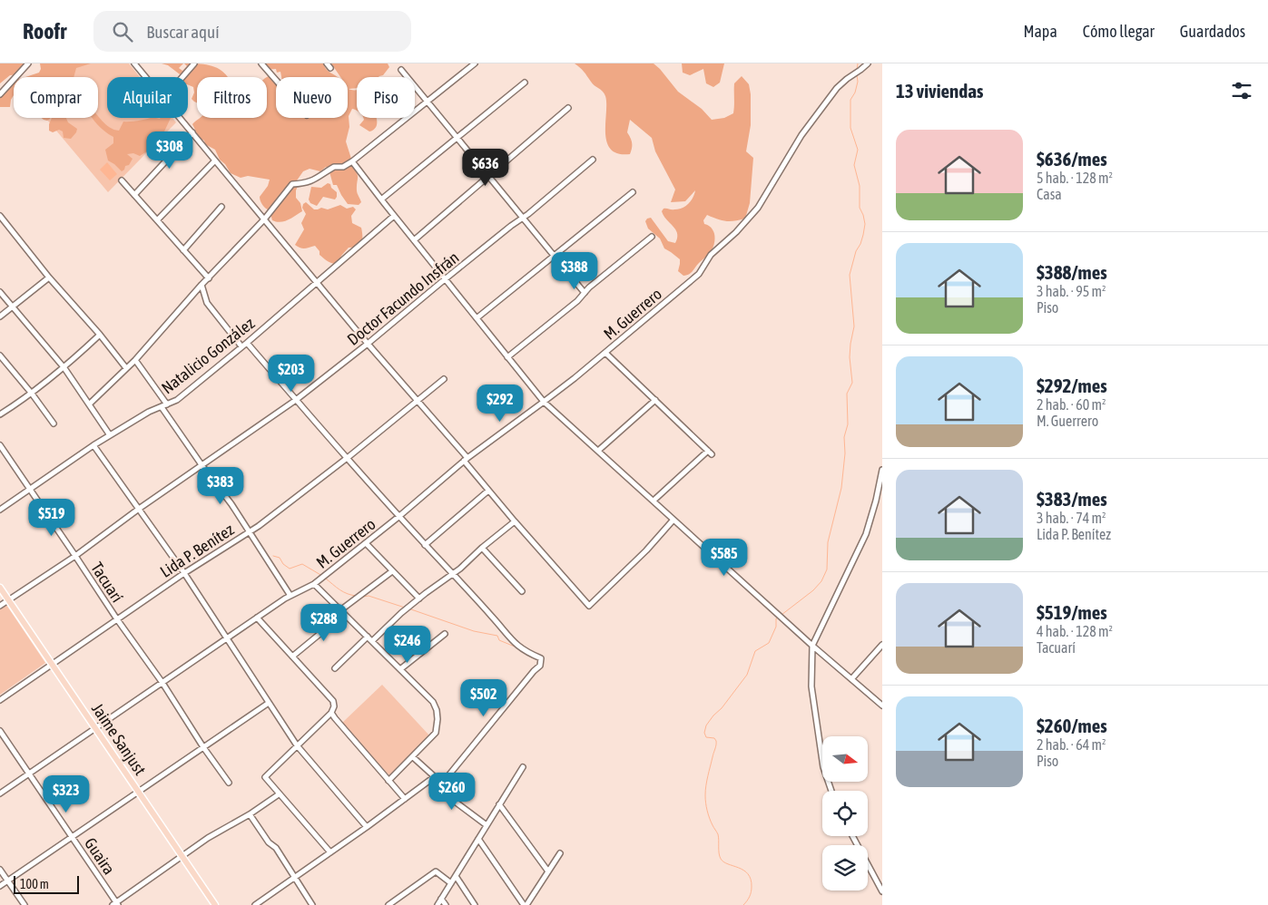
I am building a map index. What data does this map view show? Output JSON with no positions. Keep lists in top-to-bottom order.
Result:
{
  "streets": {
    "main road": ["Jaime Sanjust"],
    "street": [
      "Doctor Facundo Insfrán",
      "M. Guerrero",
      "Natalicio González",
      "Lida P. Benítez",
      "Tacuarí",
      "Guaira"
    ]
  },
  "crossings": [
    ["Doctor Facundo Insfrán", "Tacuarí"],
    ["Doctor Facundo Insfrán", "Jaime Sanjust"],
    ["M. Guerrero", "Tacuarí"],
    ["M. Guerrero", "Jaime Sanjust"],
    ["M. Guerrero", "Guaira"],
    ["Natalicio González", "Tacuarí"],
    ["Lida P. Benítez", "Tacuarí"],
    ["Lida P. Benítez", "Jaime Sanjust"]
  ],
  "scale_bar": "100 m",
  "north": "right",
  "page": {
    "header": "Roofr",
    "search": "Buscar aquí",
    "nav": ["Mapa", "Cómo llegar", "Guardados"],
    "heading": "13 viviendas",
    "chip": [
      "Comprar",
      "Alquilar",
      "Filtros",
      "Nuevo",
      "Piso"
    ],
    "list": [
      {
        "name": "$636/mes",
        "note": "5 hab. · 128 m² · Casa"
      },
      {
        "name": "$388/mes",
        "note": "3 hab. · 95 m² · Piso"
      },
      {
        "name": "$292/mes",
        "note": "2 hab. · 60 m² · M. Guerrero"
      },
      {
        "name": "$383/mes",
        "note": "3 hab. · 74 m² · Lida P. Benítez"
      },
      {
        "name": "$519/mes",
        "note": "4 hab. · 128 m² · Tacuarí"
      },
      {
        "name": "$260/mes",
        "note": "2 hab. · 64 m² · Piso"
      }
    ],
    "price": [
      "$308",
      "$636",
      "$388",
      "$203",
      "$292",
      "$383",
      "$519",
      "$585",
      "$288",
      "$246",
      "$502",
      "$260",
      "$323"
    ],
    "scale": "100 m"
  }
}
